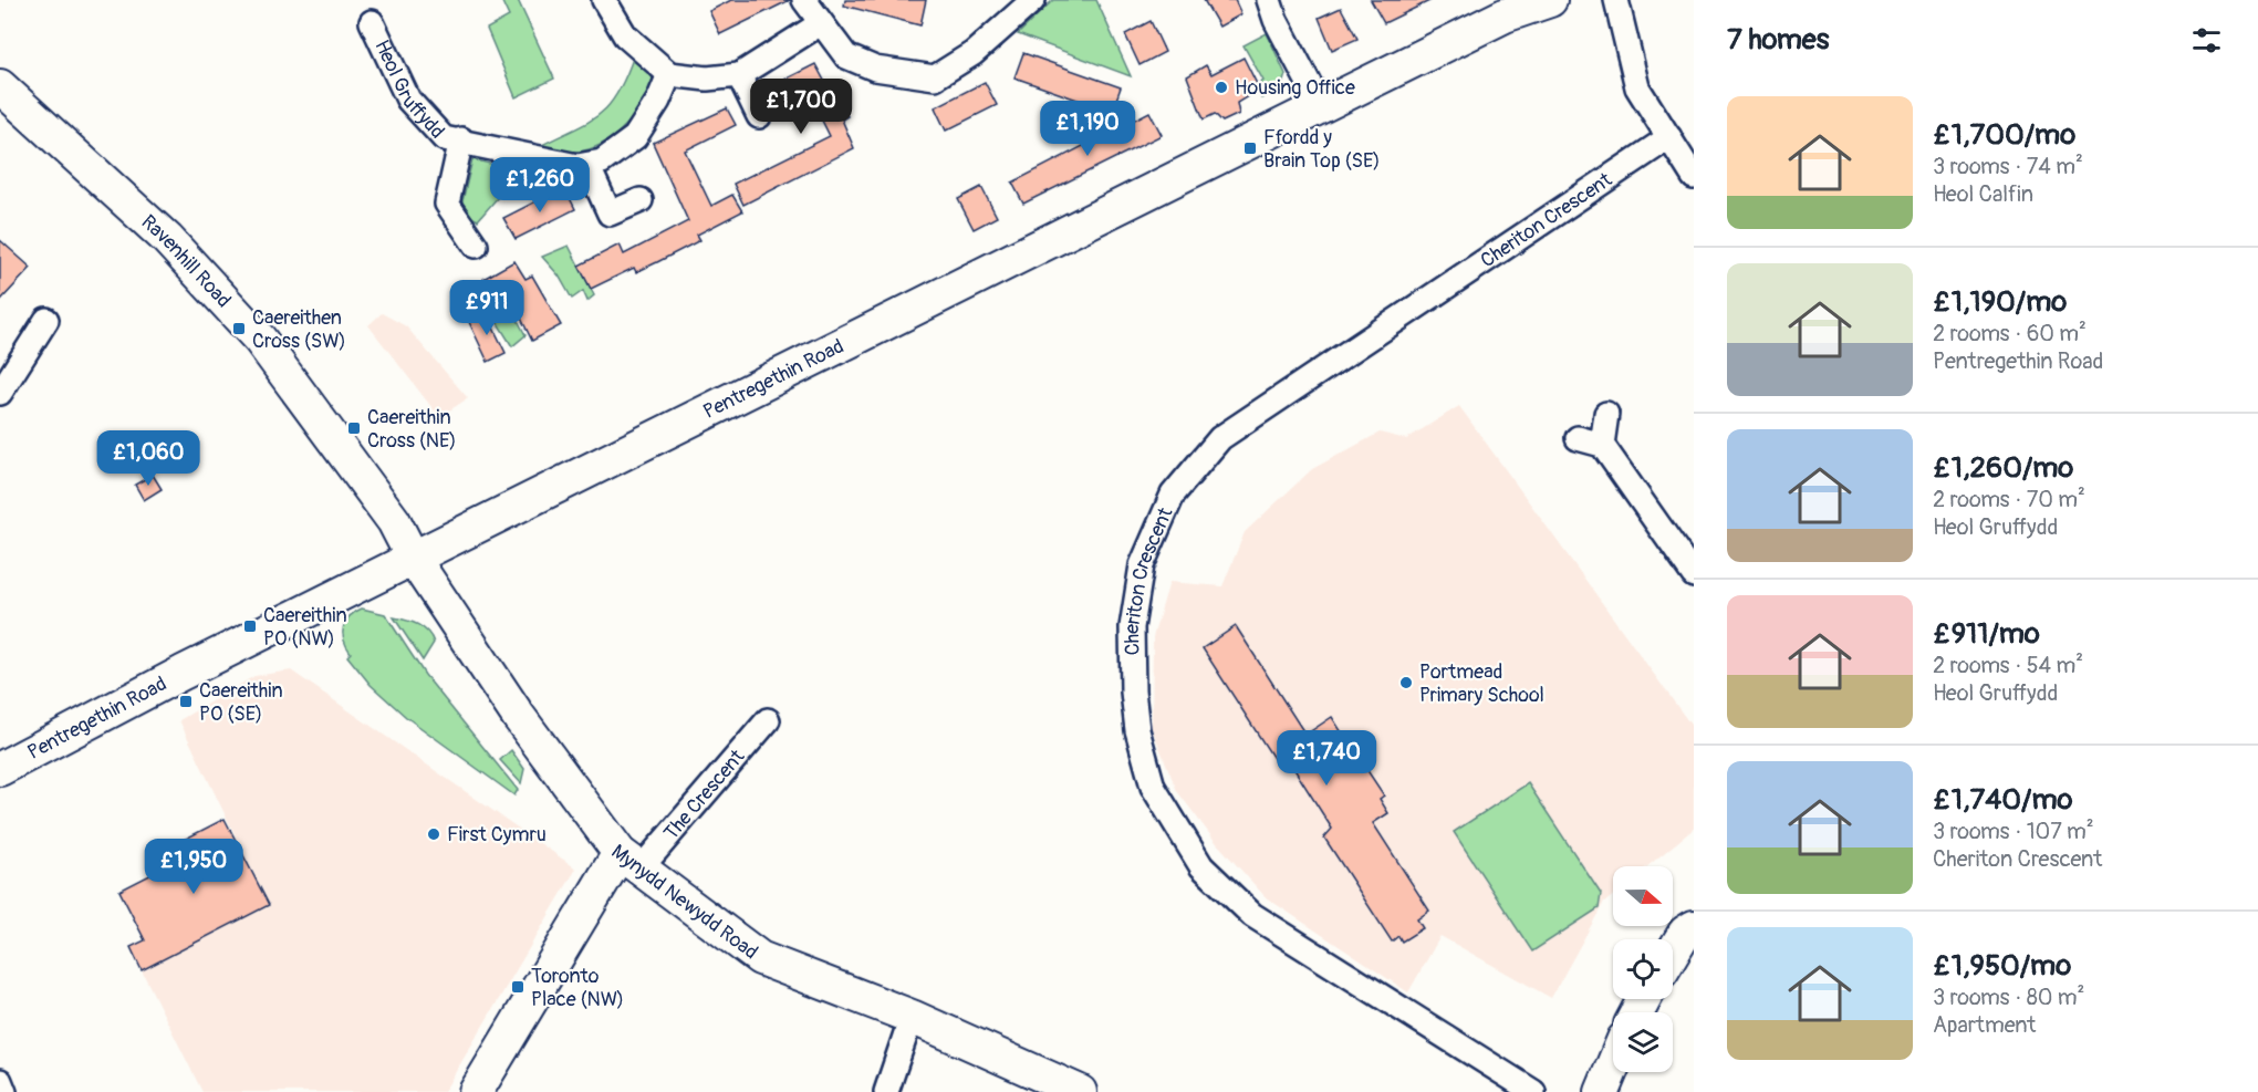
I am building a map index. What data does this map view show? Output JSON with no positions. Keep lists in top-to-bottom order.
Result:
{
  "streets": {
    "street": [
      "Heol Gruffydd",
      "Cheriton Crescent",
      "Ravenhill Road",
      "Pentregethin Road",
      "The Crescent",
      "Mynydd Newydd Road"
    ]
  },
  "crossings": [
    ["Ravenhill Road", "Pentregethin Road"],
    ["Ravenhill Road", "Mynydd Newydd Road"],
    ["Pentregethin Road", "Mynydd Newydd Road"],
    ["The Crescent", "Mynydd Newydd Road"]
  ],
  "places": {
    "other": ["Housing Office", "Portmead Primary School", "First Cymru"],
    "transit": [
      "Ffordd y Brain Top (SE)",
      "Caereithen Cross (SW)",
      "Caereithin Cross (NE)",
      "Caereithin PO (NW)",
      "Caereithin PO (SE)",
      "Toronto Place (NW)"
    ]
  },
  "north": "right",
  "page": {
    "heading": "7 homes",
    "price": [
      "£1,700",
      "£1,190",
      "£1,260",
      "£911",
      "£1,060",
      "£1,740",
      "£1,950"
    ],
    "list": [
      {
        "name": "£1,700/mo",
        "note": "3 rooms · 74 m² · Heol Calfin"
      },
      {
        "name": "£1,190/mo",
        "note": "2 rooms · 60 m² · Pentregethin Road"
      },
      {
        "name": "£1,260/mo",
        "note": "2 rooms · 70 m² · Heol Gruffydd"
      },
      {
        "name": "£911/mo",
        "note": "2 rooms · 54 m² · Heol Gruffydd"
      },
      {
        "name": "£1,740/mo",
        "note": "3 rooms · 107 m² · Cheriton Crescent"
      },
      {
        "name": "£1,950/mo",
        "note": "3 rooms · 80 m² · Apartment"
      }
    ]
  }
}
